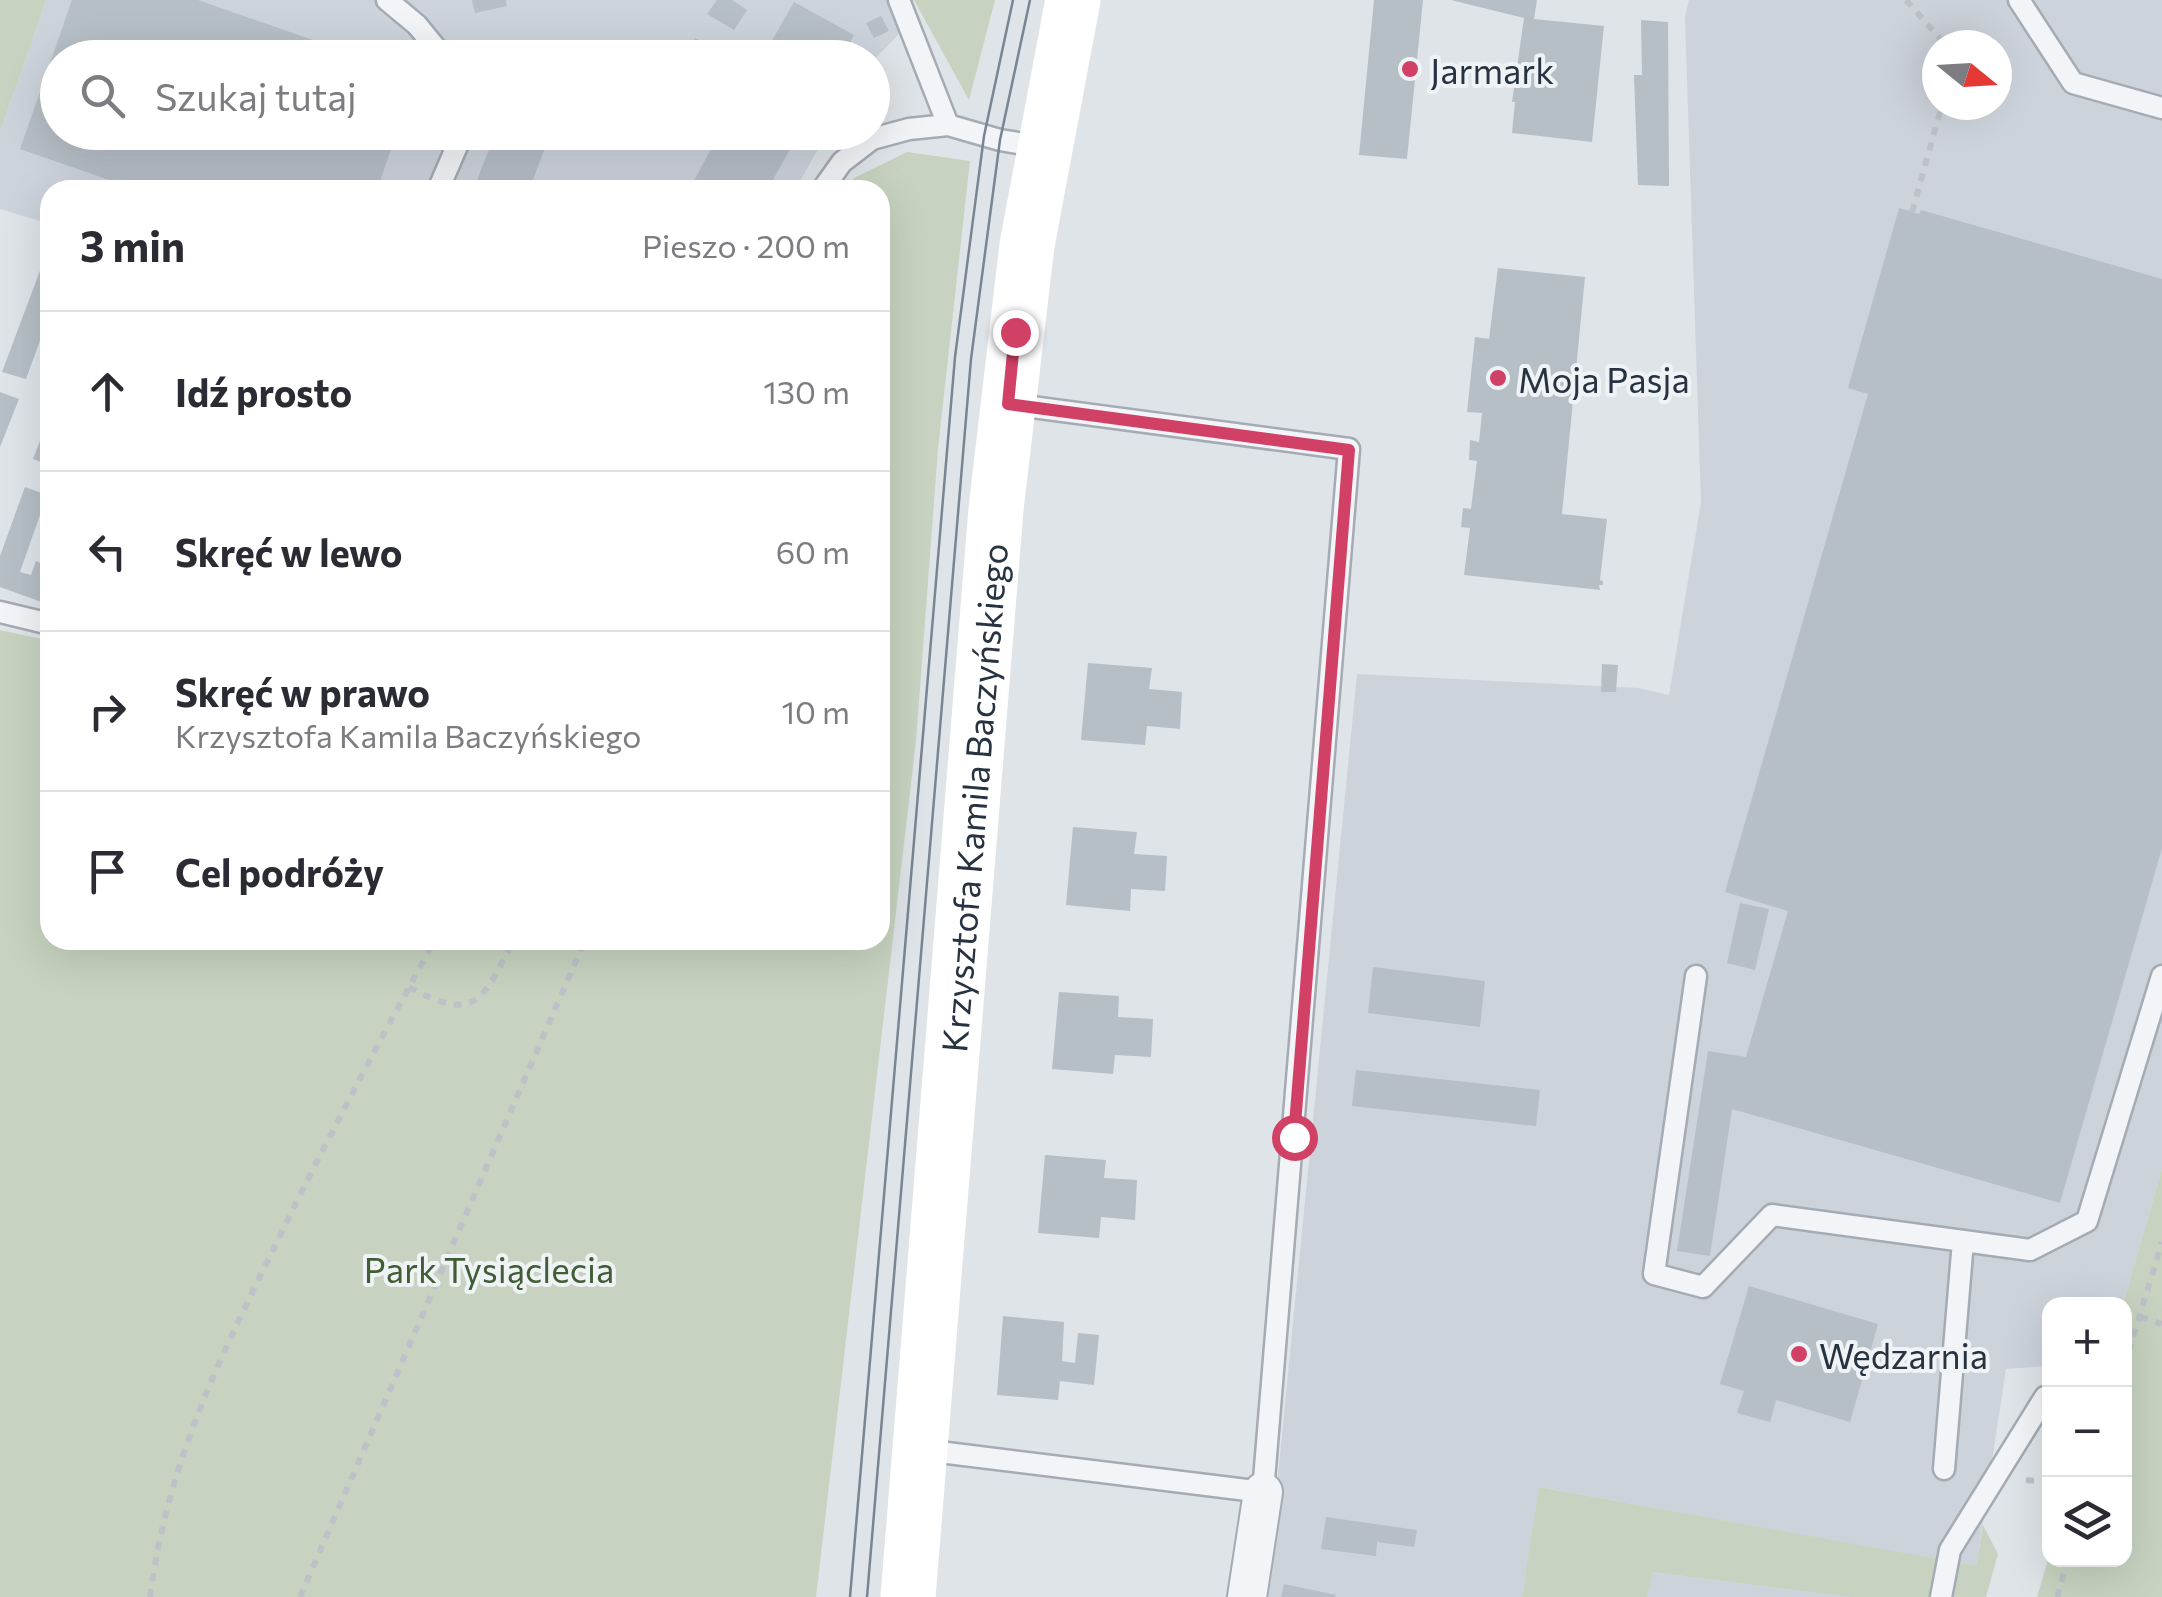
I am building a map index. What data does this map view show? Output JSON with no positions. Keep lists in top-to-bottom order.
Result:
{
  "streets": {
    "street": ["Krzysztofa Kamila Baczyńskiego"]
  },
  "parks": ["Park Tysiąclecia"],
  "places": ["Jarmark", "Moja Pasja", "Wędzarnia"],
  "north": "right",
  "page": {
    "search": "Szukaj tutaj",
    "heading": ["3 min", "Pieszo · 200 m"],
    "list": [
      ["Idź prosto", "130 m"],
      ["Skręć w lewo", "60 m"],
      ["Skręć w prawo", "Krzysztofa Kamila Baczyńskiego", "10 m"],
      "Cel podróży"
    ],
    "map_buttons": ["+", "−"]
  }
}
